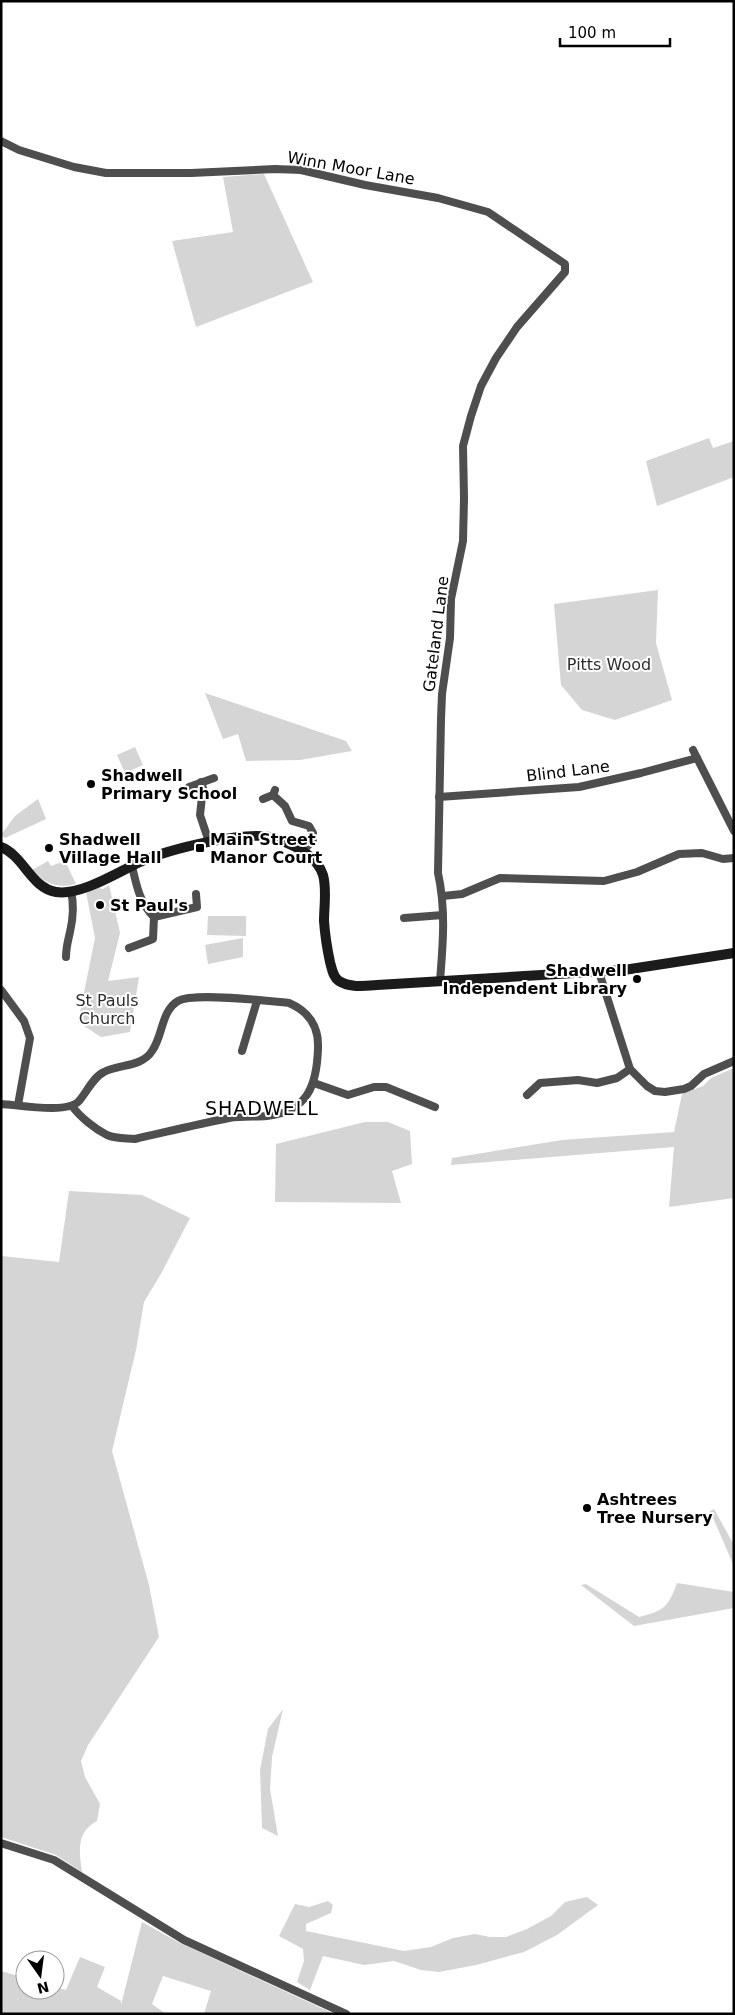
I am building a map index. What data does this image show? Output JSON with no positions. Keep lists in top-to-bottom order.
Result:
{
  "streets": {
    "street": ["Winn Moor Lane", "Gateland Lane", "Blind Lane"]
  },
  "crossings": [
    ["Winn Moor Lane", "Gateland Lane"],
    ["Gateland Lane", "Blind Lane"]
  ],
  "districts": ["SHADWELL"],
  "parks": ["Pitts Wood", "St Pauls Church"],
  "places": {
    "other": [
      "Shadwell Primary School",
      "Shadwell Village Hall",
      "St Paul's",
      "Shadwell Independent Library",
      "Ashtrees Tree Nursery"
    ],
    "transit": ["Main Street Manor Court"]
  },
  "scale_bar": "100 m",
  "north": "bottom"
}
